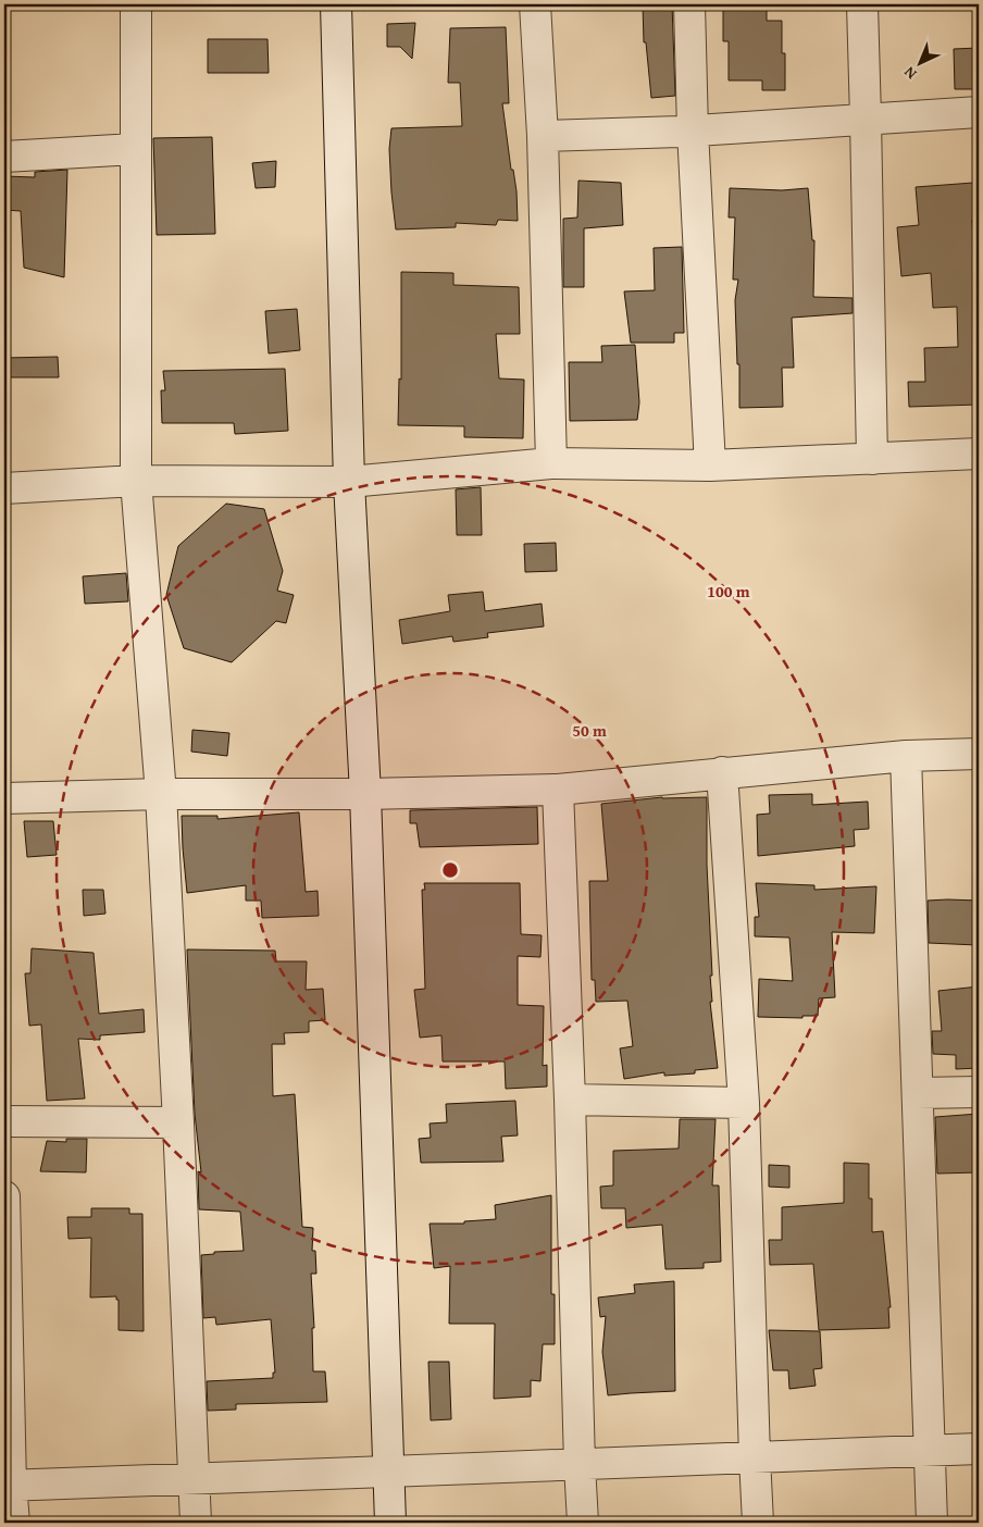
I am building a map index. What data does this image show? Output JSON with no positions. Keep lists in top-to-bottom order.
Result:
{
  "north": "bottom left",
  "rings": ["100 m", "50 m"]
}
